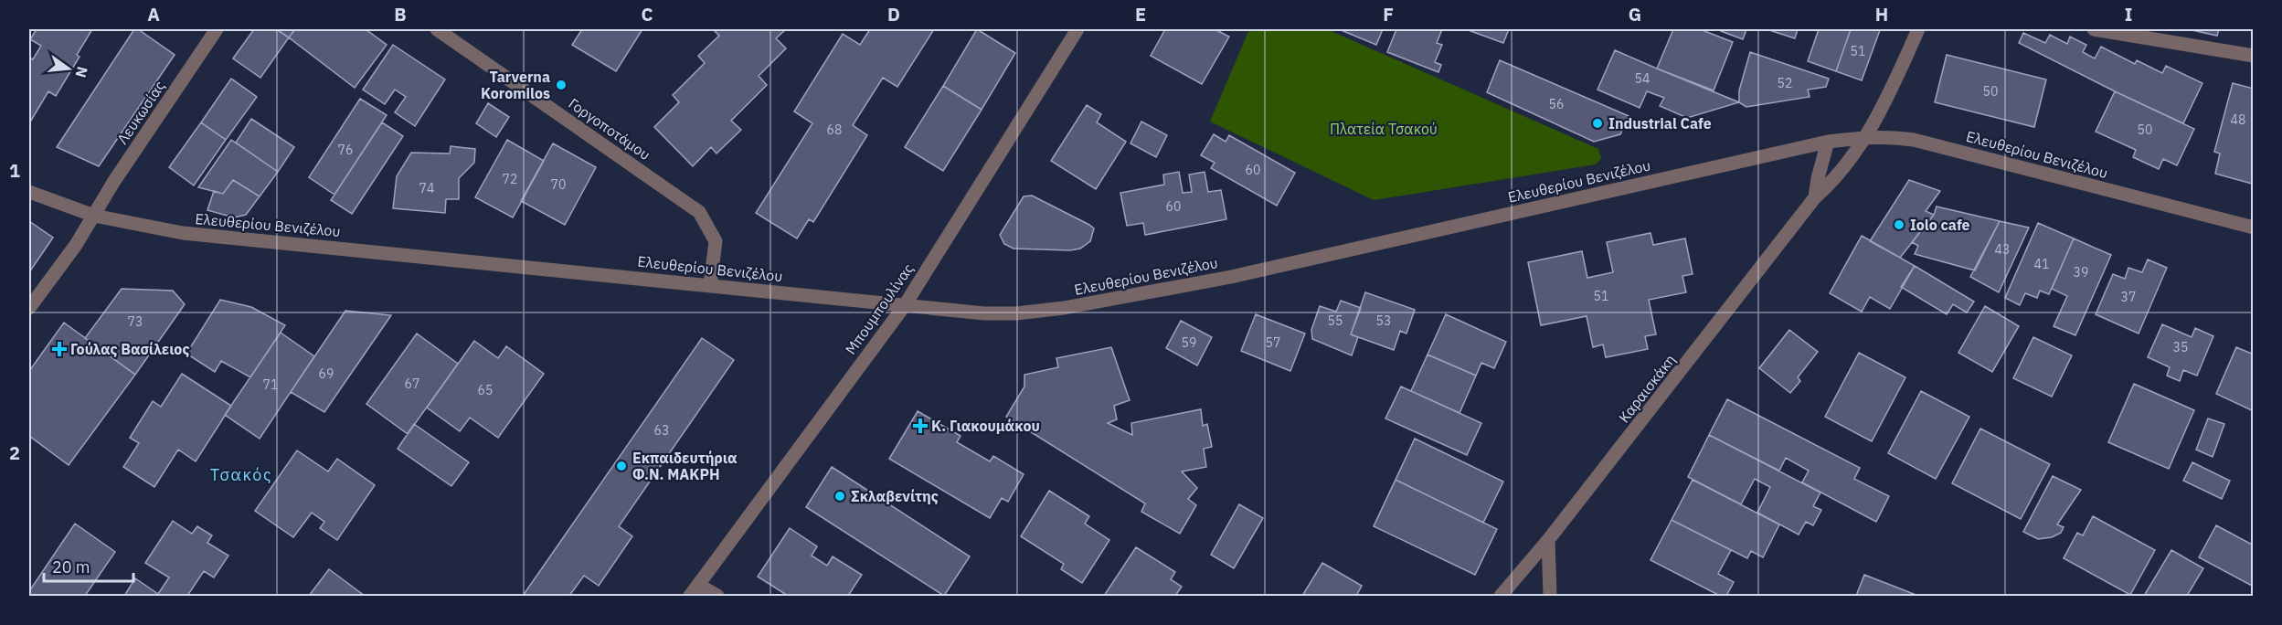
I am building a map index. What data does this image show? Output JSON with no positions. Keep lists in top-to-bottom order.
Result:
{
  "streets": {
    "street": [
      "Λευκωσίας",
      "Γοργοποτάμου",
      "Ελευθερίου Βενιζέλου",
      "Μπουμπουλίνας",
      "Καραισκάκη"
    ]
  },
  "crossings": [
    ["Λευκωσίας", "Ελευθερίου Βενιζέλου"],
    ["Γοργοποτάμου", "Ελευθερίου Βενιζέλου"],
    ["Ελευθερίου Βενιζέλου", "Μπουμπουλίνας"],
    ["Ελευθερίου Βενιζέλου", "Καραισκάκη"]
  ],
  "districts": ["Τσακός"],
  "parks": ["Πλατεία Τσακού"],
  "places": {
    "other": [
      "Tarverna Koromilos",
      "Industrial Cafe",
      "Iolo cafe",
      "Εκπαιδευτήρια Φ.Ν. ΜΑΚΡΗ",
      "Σκλαβενίτης"
    ],
    "health": ["Γούλας Βασίλειος", "Κ. Γιακουμάκου"]
  },
  "house_numbers": [
    "51",
    "54",
    "52",
    "50",
    "56",
    "48",
    "68",
    "50",
    "76",
    "60",
    "72",
    "70",
    "74",
    "60",
    "43",
    "41",
    "39",
    "51",
    "37",
    "55",
    "53",
    "73",
    "59",
    "57",
    "35",
    "69",
    "67",
    "71",
    "65",
    "63"
  ],
  "scale_bar": "20 m",
  "north": "right",
  "grid": {
    "columns": [
      "A",
      "B",
      "C",
      "D",
      "E",
      "F",
      "G",
      "H",
      "I"
    ],
    "rows": ["1", "2"]
  }
}
